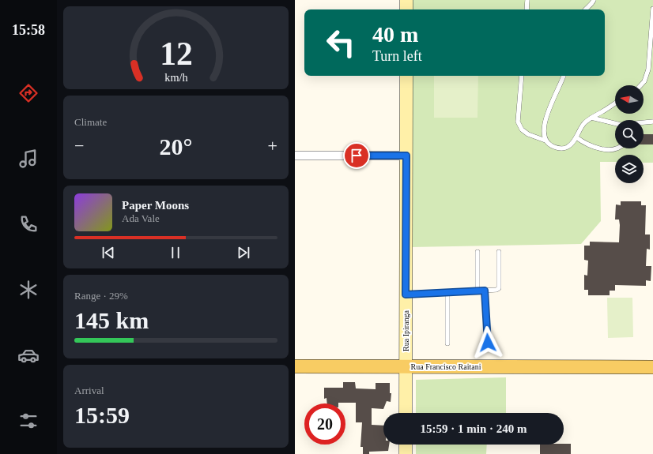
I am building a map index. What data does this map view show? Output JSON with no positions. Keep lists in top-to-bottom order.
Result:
{
  "streets": {
    "main road": ["Rua Ipiranga", "Rua Francisco Raitani"]
  },
  "crossings": [
    ["Rua Ipiranga", "Rua Francisco Raitani"]
  ],
  "north": "left",
  "page": {
    "tabs": "15:58",
    "turn": ["40 m", "Turn left"],
    "tile": [
      "Climate",
      ["Range · 29%", "145 km"],
      ["Arrival", "15:59"]
    ],
    "heat": ["−", "20°", "+"],
    "song": ["Paper Moons", "Ada Vale"],
    "limit": "20",
    "trip": "15:59 · 1 min · 240 m",
    "gauge": ["12", "km/h"]
  }
}
